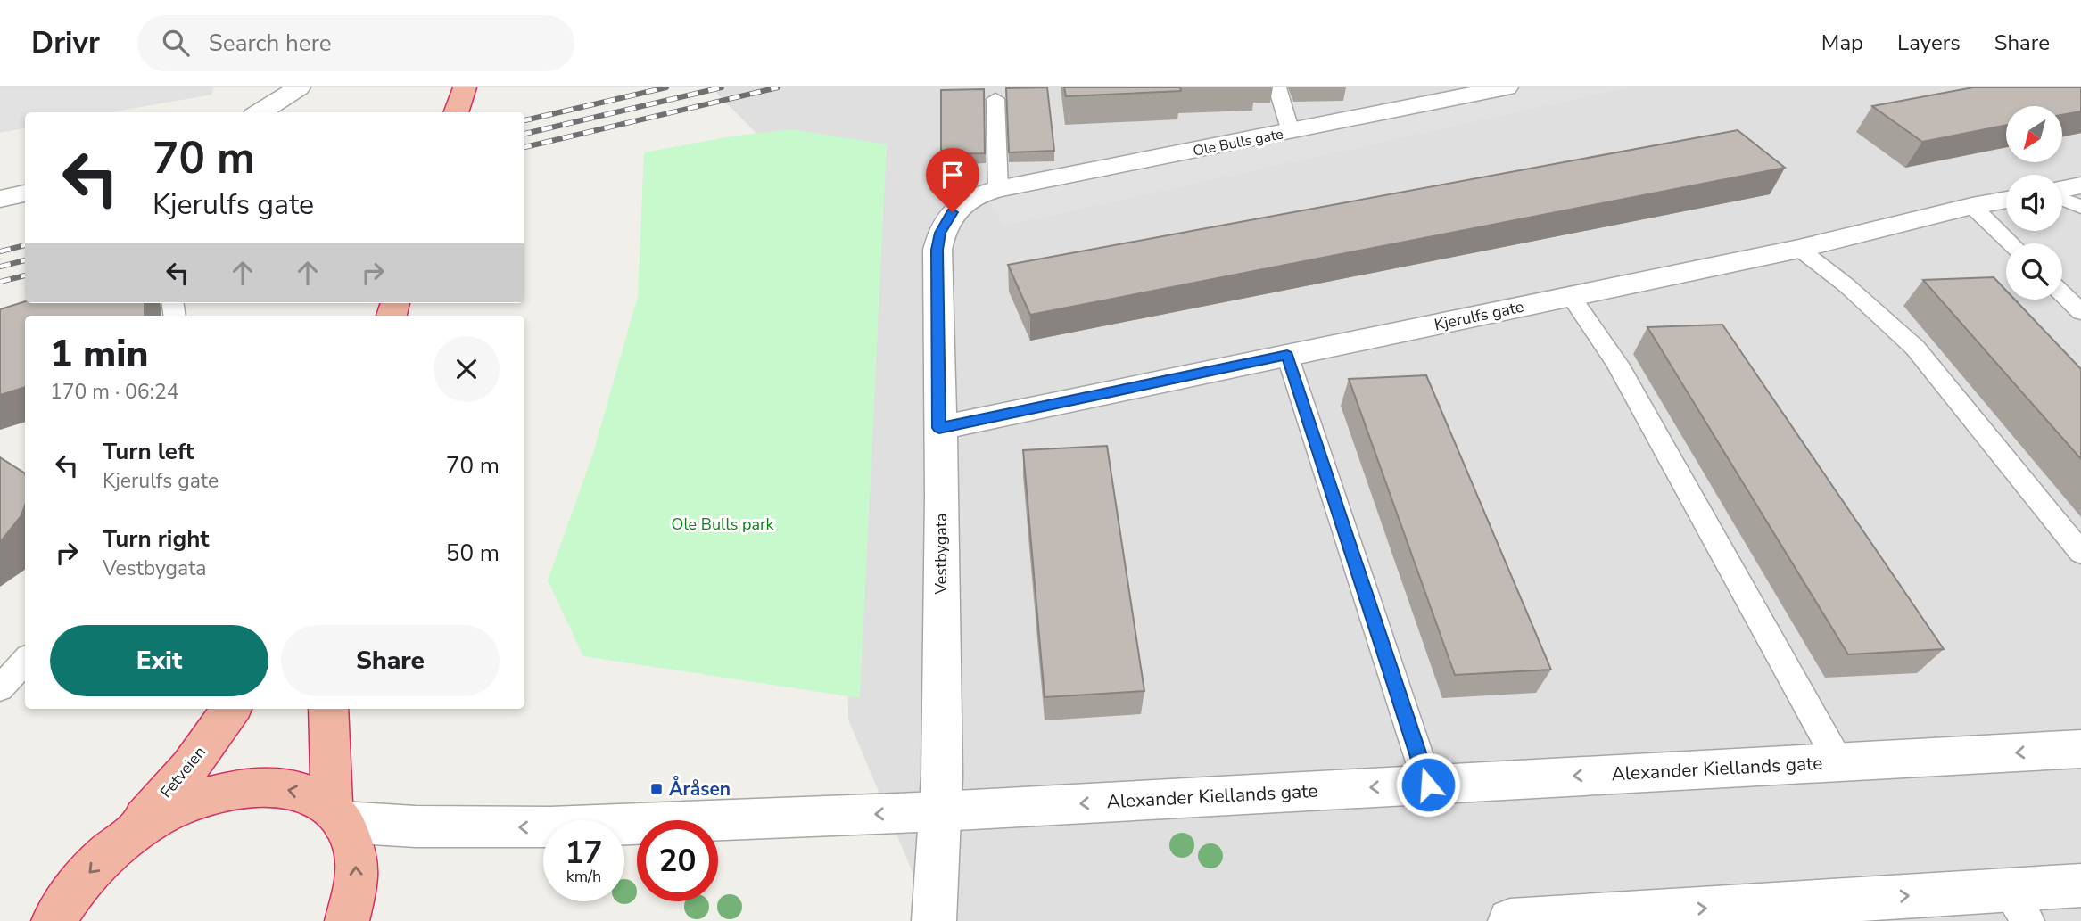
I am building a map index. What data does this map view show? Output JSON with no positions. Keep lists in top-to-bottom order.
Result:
{
  "streets": {
    "highway": ["Fetveien"],
    "street": [
      "Ole Bulls gate",
      "Kjerulfs gate",
      "Vestbygata",
      "Alexander Kiellands gate"
    ]
  },
  "crossings": [
    ["Ole Bulls gate", "Vestbygata"],
    ["Kjerulfs gate", "Vestbygata"],
    ["Vestbygata", "Alexander Kiellands gate"]
  ],
  "parks": ["Ole Bulls park"],
  "places": {
    "transit": ["Åråsen"]
  },
  "north": "bottom left",
  "page": {
    "header": "Drivr",
    "search": "Search here",
    "nav": ["Map", "Layers", "Share"],
    "turn": ["70 m", "Kjerulfs gate"],
    "heading": ["1 min", "170 m · 06:24"],
    "list": [
      {
        "name": "Turn left",
        "note": "Kjerulfs gate",
        "value": "70 m"
      },
      {
        "name": "Turn right",
        "note": "Vestbygata",
        "value": "50 m"
      }
    ],
    "buttons": ["Exit", "Share"],
    "speed": "17 km/h",
    "limit": "20"
  }
}
